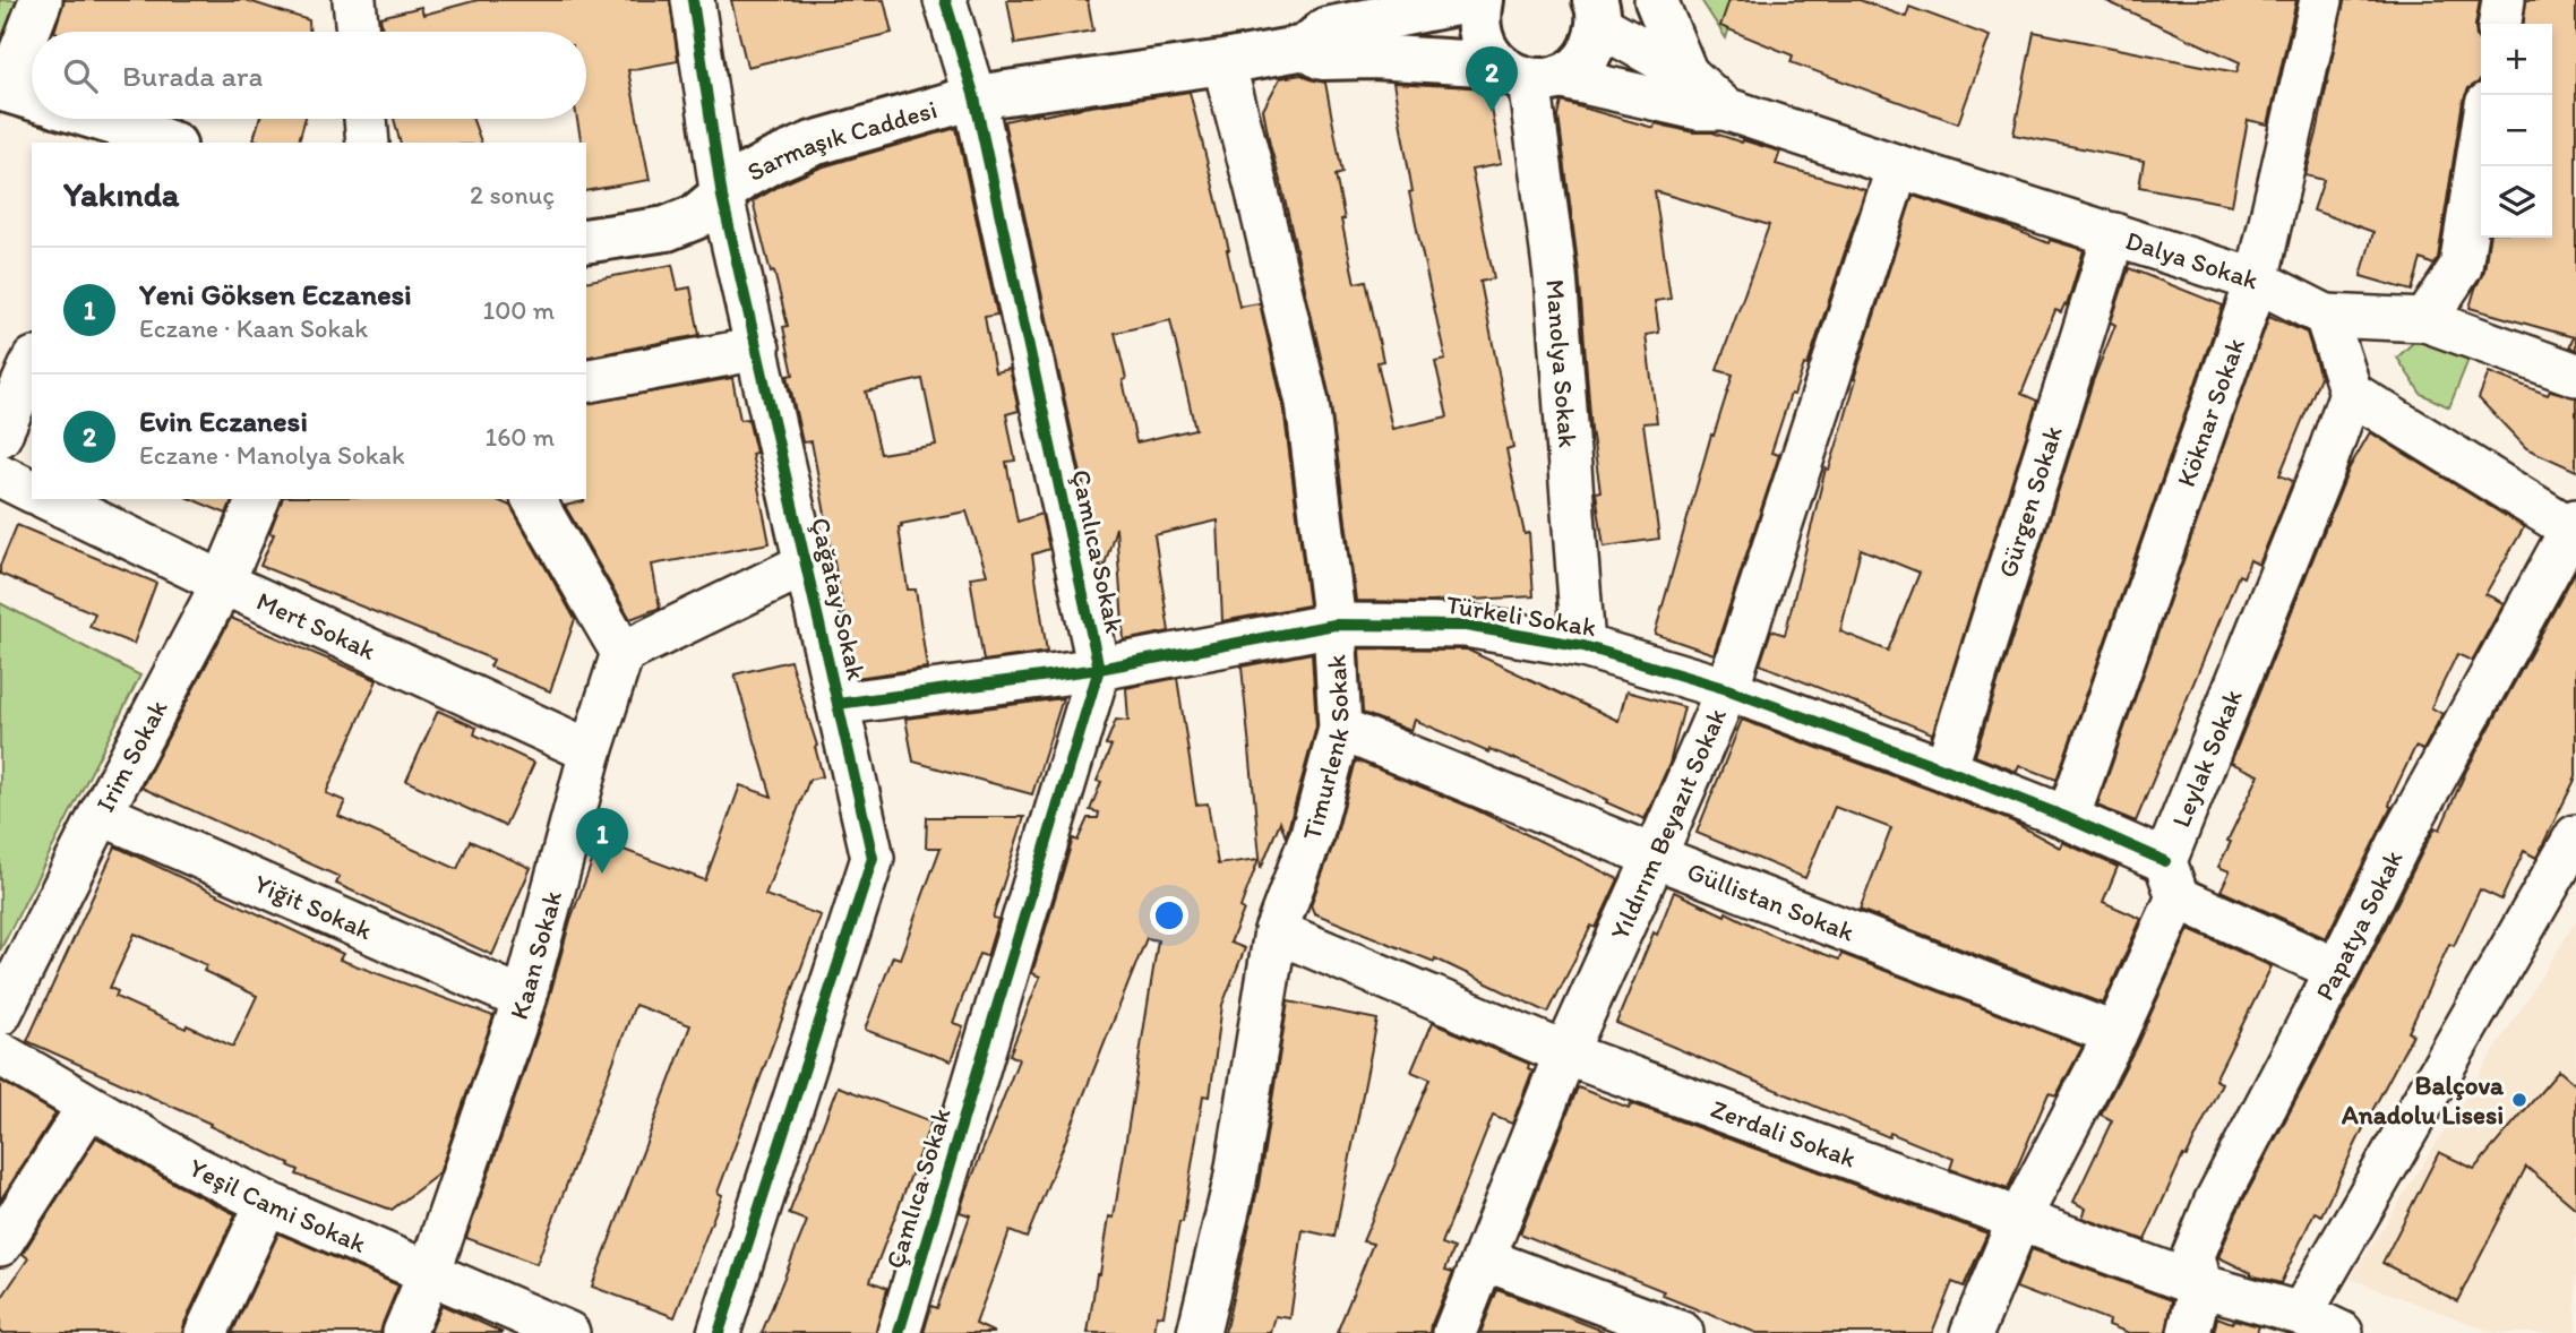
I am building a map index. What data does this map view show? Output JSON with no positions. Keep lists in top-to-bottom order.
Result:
{
  "streets": {
    "main road": ["Sarmaşık Caddesi"],
    "street": [
      "Dalya Sokak",
      "Manolya Sokak",
      "Köknar Sokak",
      "Gürgen Sokak",
      "Çamlıca Sokak",
      "Çağatay Sokak",
      "Türkeli Sokak",
      "Mert Sokak",
      "Timurlenk Sokak",
      "Irim Sokak",
      "Leylak Sokak",
      "Yıldırım Beyazıt Sokak",
      "Güllistan Sokak",
      "Yiğit Sokak",
      "Papatya Sokak",
      "Kaan Sokak",
      "Zerdali Sokak",
      "Yeşil Cami Sokak"
    ]
  },
  "crossings": [
    ["Sarmaşık Caddesi", "Dalya Sokak"],
    ["Sarmaşık Caddesi", "Manolya Sokak"],
    ["Sarmaşık Caddesi", "Çamlıca Sokak"],
    ["Sarmaşık Caddesi", "Çağatay Sokak"],
    ["Sarmaşık Caddesi", "Timurlenk Sokak"],
    ["Dalya Sokak", "Manolya Sokak"],
    ["Dalya Sokak", "Köknar Sokak"],
    ["Dalya Sokak", "Gürgen Sokak"],
    ["Dalya Sokak", "Yıldırım Beyazıt Sokak"],
    ["Manolya Sokak", "Türkeli Sokak"],
    ["Köknar Sokak", "Türkeli Sokak"],
    ["Gürgen Sokak", "Türkeli Sokak"],
    ["Çamlıca Sokak", "Türkeli Sokak"],
    ["Çağatay Sokak", "Türkeli Sokak"],
    ["Türkeli Sokak", "Timurlenk Sokak"],
    ["Türkeli Sokak", "Leylak Sokak"],
    ["Türkeli Sokak", "Yıldırım Beyazıt Sokak"],
    ["Türkeli Sokak", "Papatya Sokak"],
    ["Mert Sokak", "Irim Sokak"],
    ["Mert Sokak", "Kaan Sokak"],
    ["Timurlenk Sokak", "Güllistan Sokak"],
    ["Timurlenk Sokak", "Zerdali Sokak"],
    ["Irim Sokak", "Yiğit Sokak"],
    ["Leylak Sokak", "Güllistan Sokak"],
    ["Leylak Sokak", "Zerdali Sokak"],
    ["Yıldırım Beyazıt Sokak", "Güllistan Sokak"],
    ["Yıldırım Beyazıt Sokak", "Zerdali Sokak"],
    ["Yiğit Sokak", "Kaan Sokak"],
    ["Papatya Sokak", "Zerdali Sokak"],
    ["Kaan Sokak", "Yeşil Cami Sokak"]
  ],
  "places": ["Balçova Anadolu Lisesi"],
  "page": {
    "map_buttons": ["+", "−"],
    "search": "Burada ara",
    "pins": ["2", "1"],
    "heading": ["Yakında", "2 sonuç"],
    "list": [
      {
        "mark": "1",
        "name": "Yeni Göksen Eczanesi",
        "note": "Eczane · Kaan Sokak",
        "value": "100 m"
      },
      {
        "mark": "2",
        "name": "Evin Eczanesi",
        "note": "Eczane · Manolya Sokak",
        "value": "160 m"
      }
    ]
  }
}
